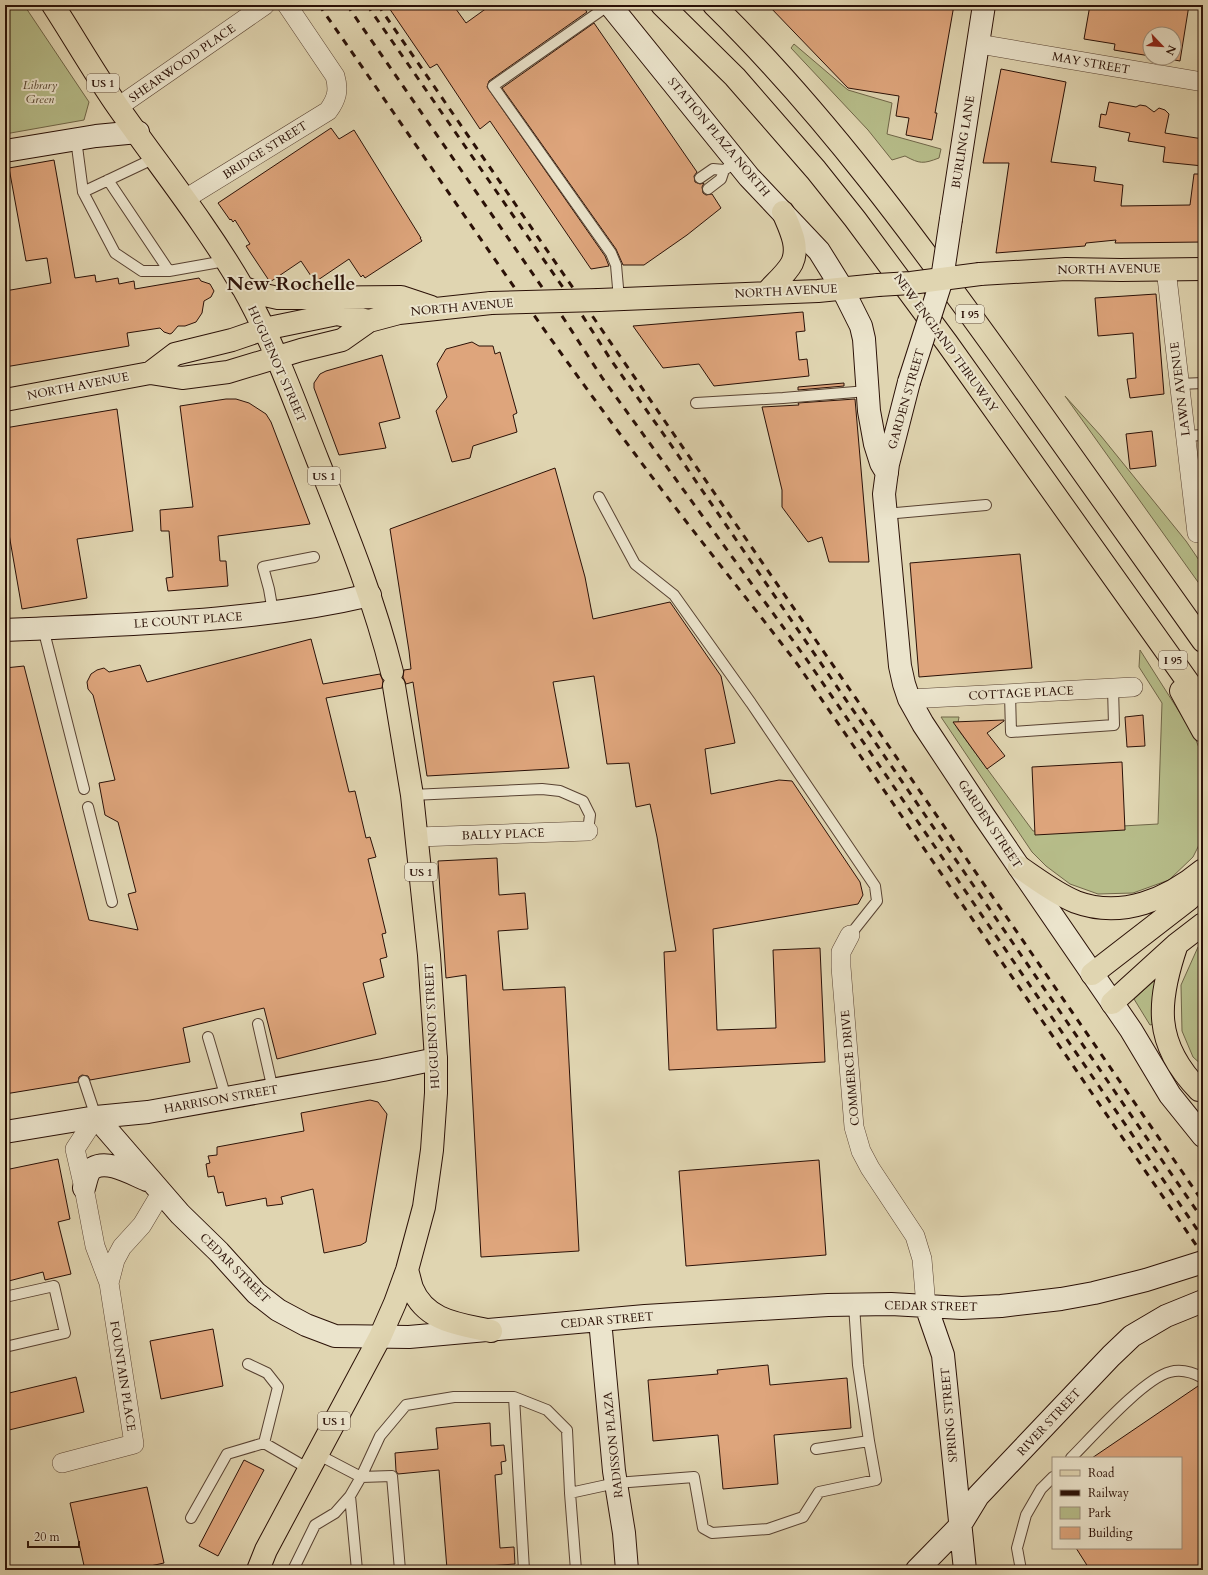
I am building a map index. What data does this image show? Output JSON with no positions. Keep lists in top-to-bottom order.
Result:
{
  "streets": {
    "main road": [
      "US 1",
      "STATION PLAZA NORTH",
      "BURLING LANE",
      "NORTH AVENUE",
      "I 95",
      "NEW ENGLAND THRUWAY",
      "HUGUENOT STREET",
      "GARDEN STREET",
      "LE COUNT PLACE",
      "HARRISON STREET",
      "CEDAR STREET",
      "SPRING STREET",
      "RIVER STREET",
      "RADISSON PLAZA"
    ],
    "street": [
      "SHEARWOOD PLACE",
      "MAY STREET",
      "BRIDGE STREET",
      "LAWN AVENUE",
      "COTTAGE PLACE",
      "BALLY PLACE",
      "COMMERCE DRIVE",
      "FOUNTAIN PLACE"
    ]
  },
  "crossings": [
    ["SHEARWOOD PLACE", "HUGUENOT STREET"],
    ["MAY STREET", "BURLING LANE"],
    ["STATION PLAZA NORTH", "NORTH AVENUE"],
    ["STATION PLAZA NORTH", "GARDEN STREET"],
    ["BURLING LANE", "NORTH AVENUE"],
    ["BURLING LANE", "GARDEN STREET"],
    ["BRIDGE STREET", "HUGUENOT STREET"],
    ["NORTH AVENUE", "HUGUENOT STREET"],
    ["NORTH AVENUE", "LAWN AVENUE"],
    ["NORTH AVENUE", "GARDEN STREET"],
    ["HUGUENOT STREET", "LE COUNT PLACE"],
    ["HUGUENOT STREET", "BALLY PLACE"],
    ["HUGUENOT STREET", "HARRISON STREET"],
    ["HUGUENOT STREET", "CEDAR STREET"],
    ["GARDEN STREET", "COTTAGE PLACE"],
    ["COMMERCE DRIVE", "CEDAR STREET"],
    ["COMMERCE DRIVE", "SPRING STREET"],
    ["HARRISON STREET", "CEDAR STREET"],
    ["HARRISON STREET", "FOUNTAIN PLACE"],
    ["CEDAR STREET", "FOUNTAIN PLACE"],
    ["CEDAR STREET", "SPRING STREET"],
    ["CEDAR STREET", "RADISSON PLAZA"],
    ["SPRING STREET", "RIVER STREET"]
  ],
  "districts": ["New Rochelle"],
  "parks": ["Library Green"],
  "legend": [
    "Road",
    "Railway",
    "Park",
    "Building"
  ],
  "scale_bar": "20 m",
  "north": "bottom right"
}
